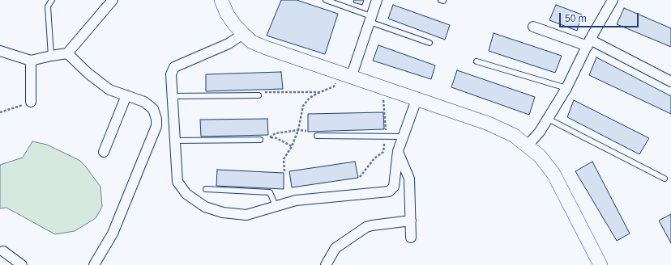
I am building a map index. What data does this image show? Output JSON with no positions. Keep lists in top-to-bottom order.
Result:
{
  "scale_bar": "50 m"
}
